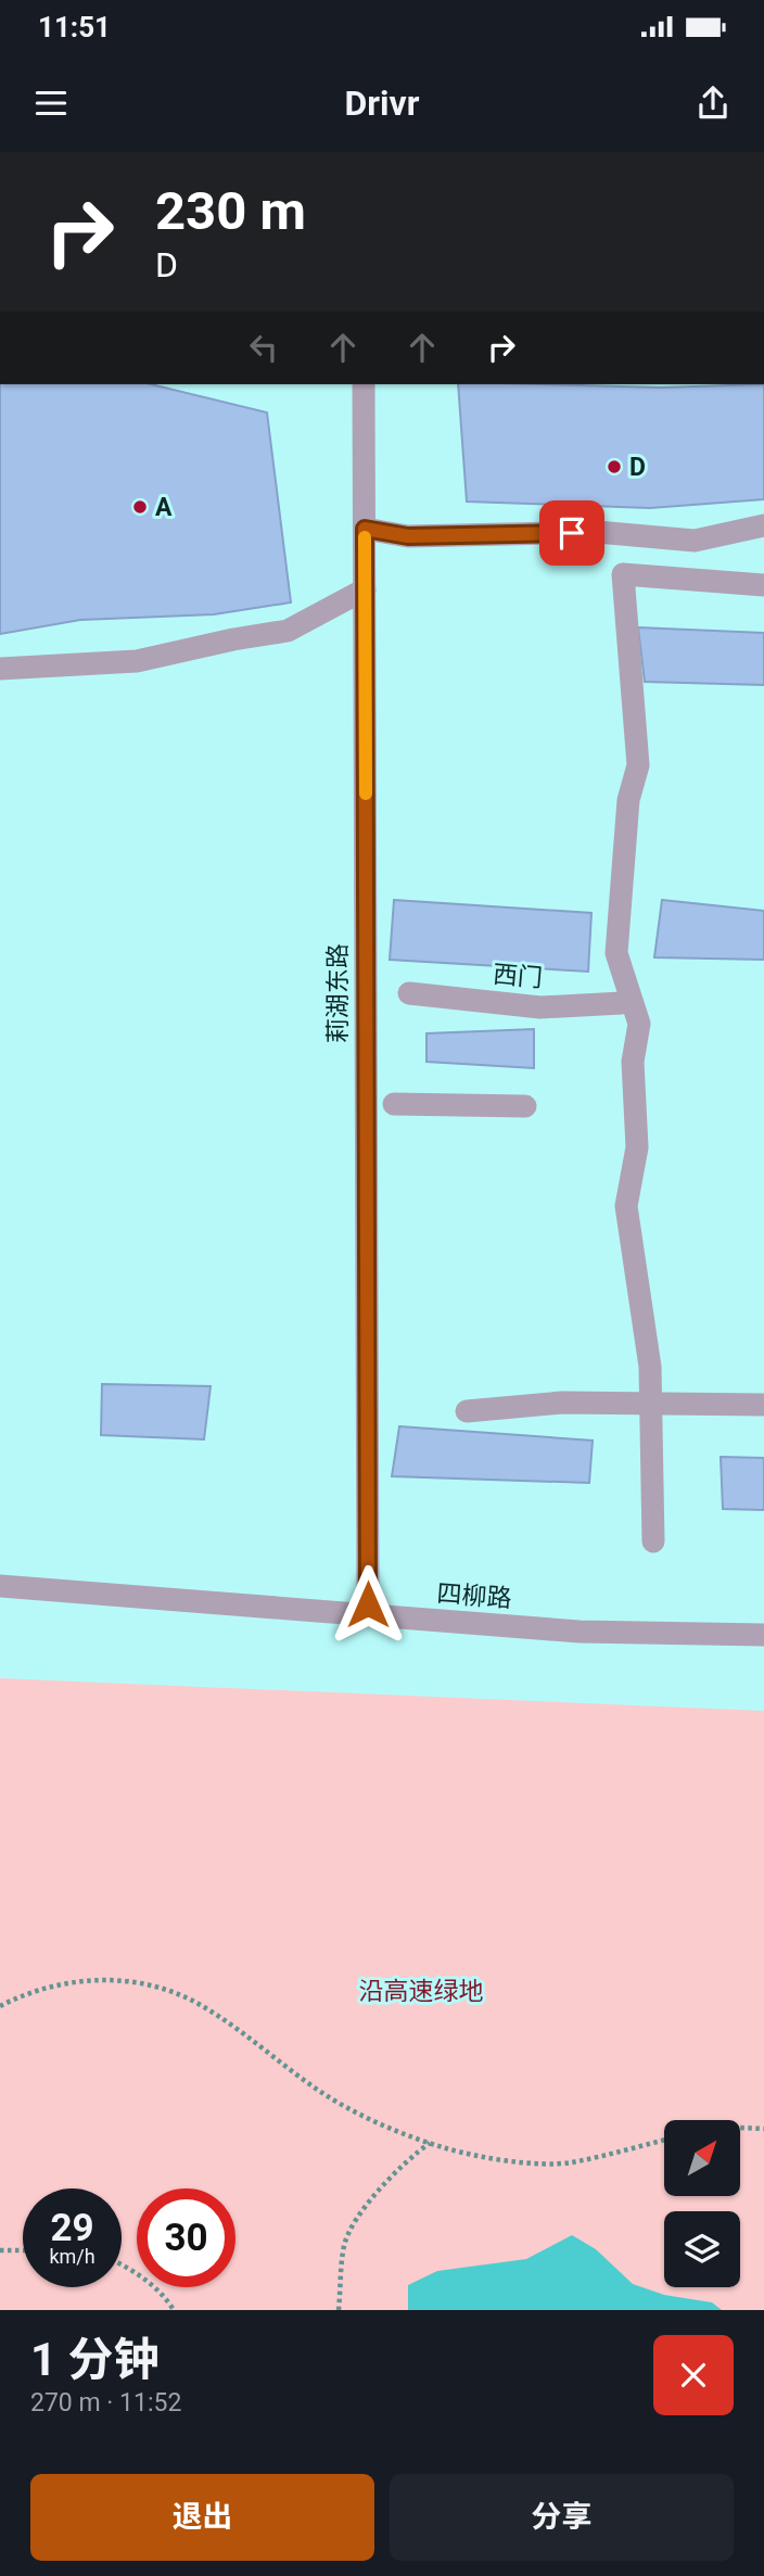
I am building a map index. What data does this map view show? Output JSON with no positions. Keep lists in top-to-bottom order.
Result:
{
  "streets": {
    "street": ["西门", "莉湖东路", "四柳路"]
  },
  "parks": ["沿高速绿地"],
  "places": ["D", "A"],
  "north": "top right",
  "page": {
    "status": "11:51",
    "header": "Drivr",
    "turn": ["230 m", "D"],
    "speed": "29 km/h",
    "limit": "30",
    "heading": ["1 分钟", "270 m · 11:52"],
    "buttons": ["退出", "分享"]
  }
}
